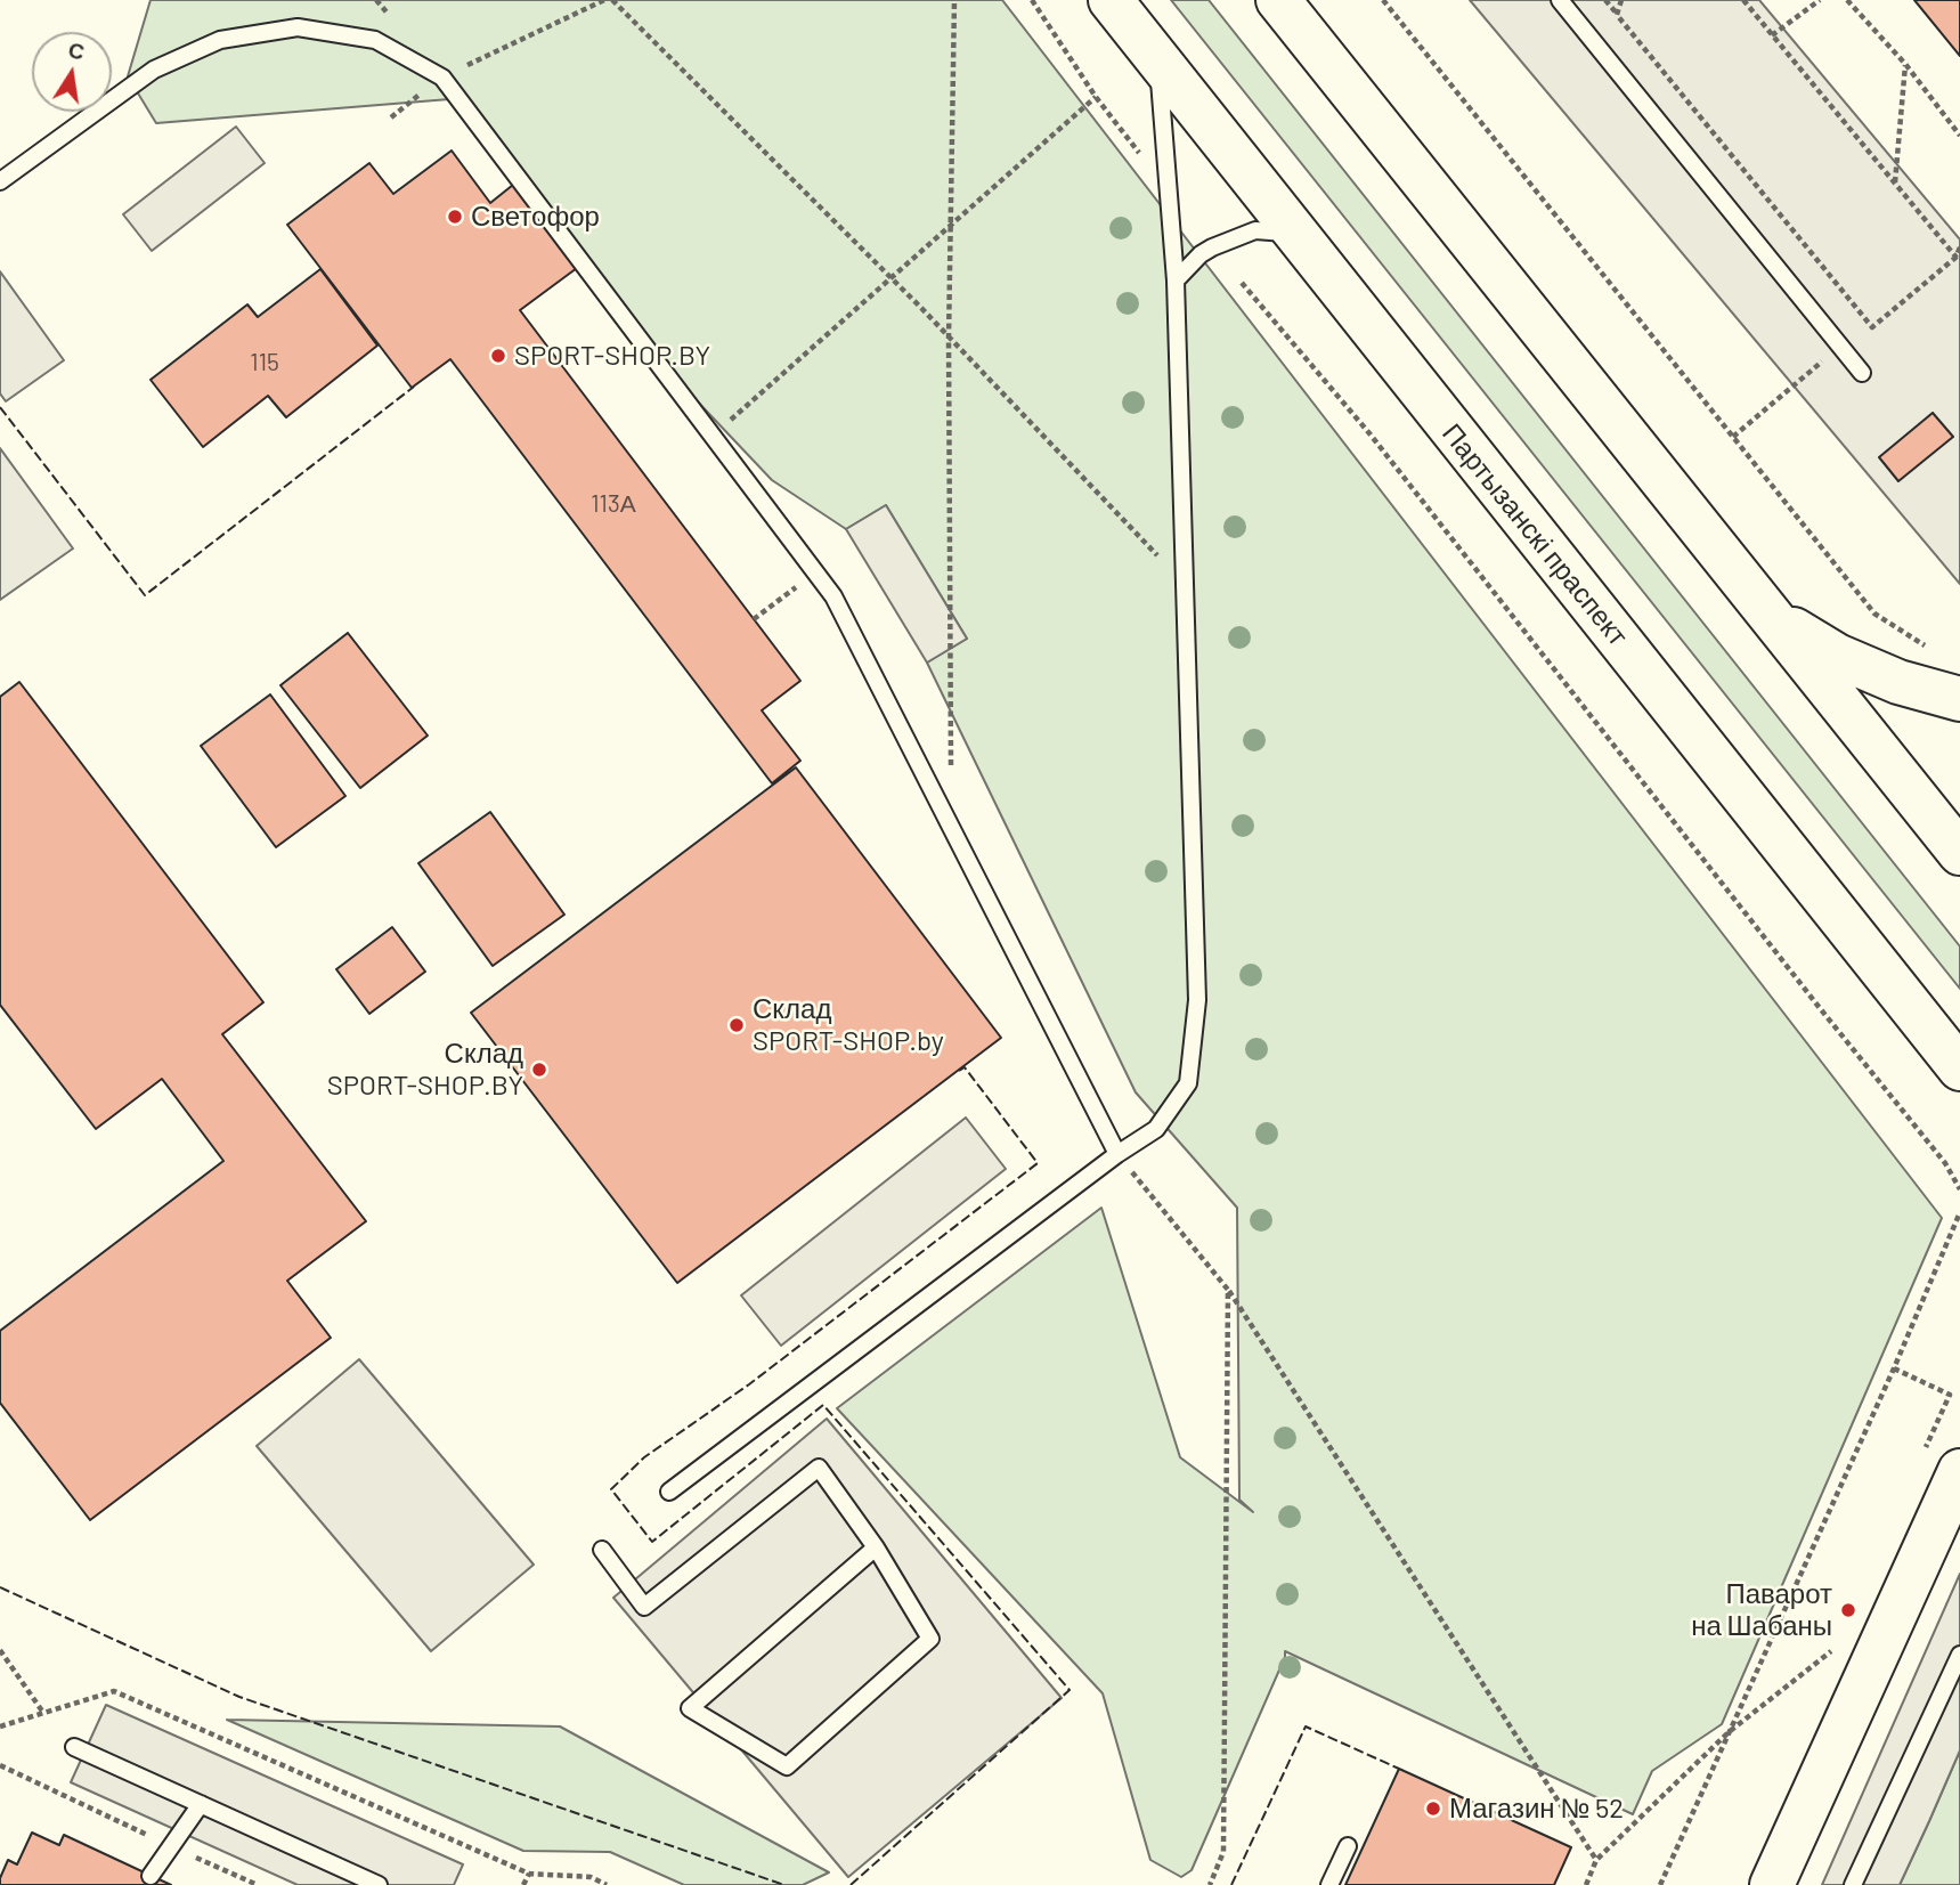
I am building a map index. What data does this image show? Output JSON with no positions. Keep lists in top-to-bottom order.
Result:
{
  "streets": {
    "highway": ["Партызанскі праспект"]
  },
  "places": [
    "Светофор",
    "SPORT-SHOP.BY",
    "Склад SPORT-SHOP.by",
    "Склад SPORT-SHOP.BY",
    "Паварот на Шабаны",
    "Магазин № 52"
  ],
  "house_numbers": ["115", "113А"],
  "north": "top"
}
